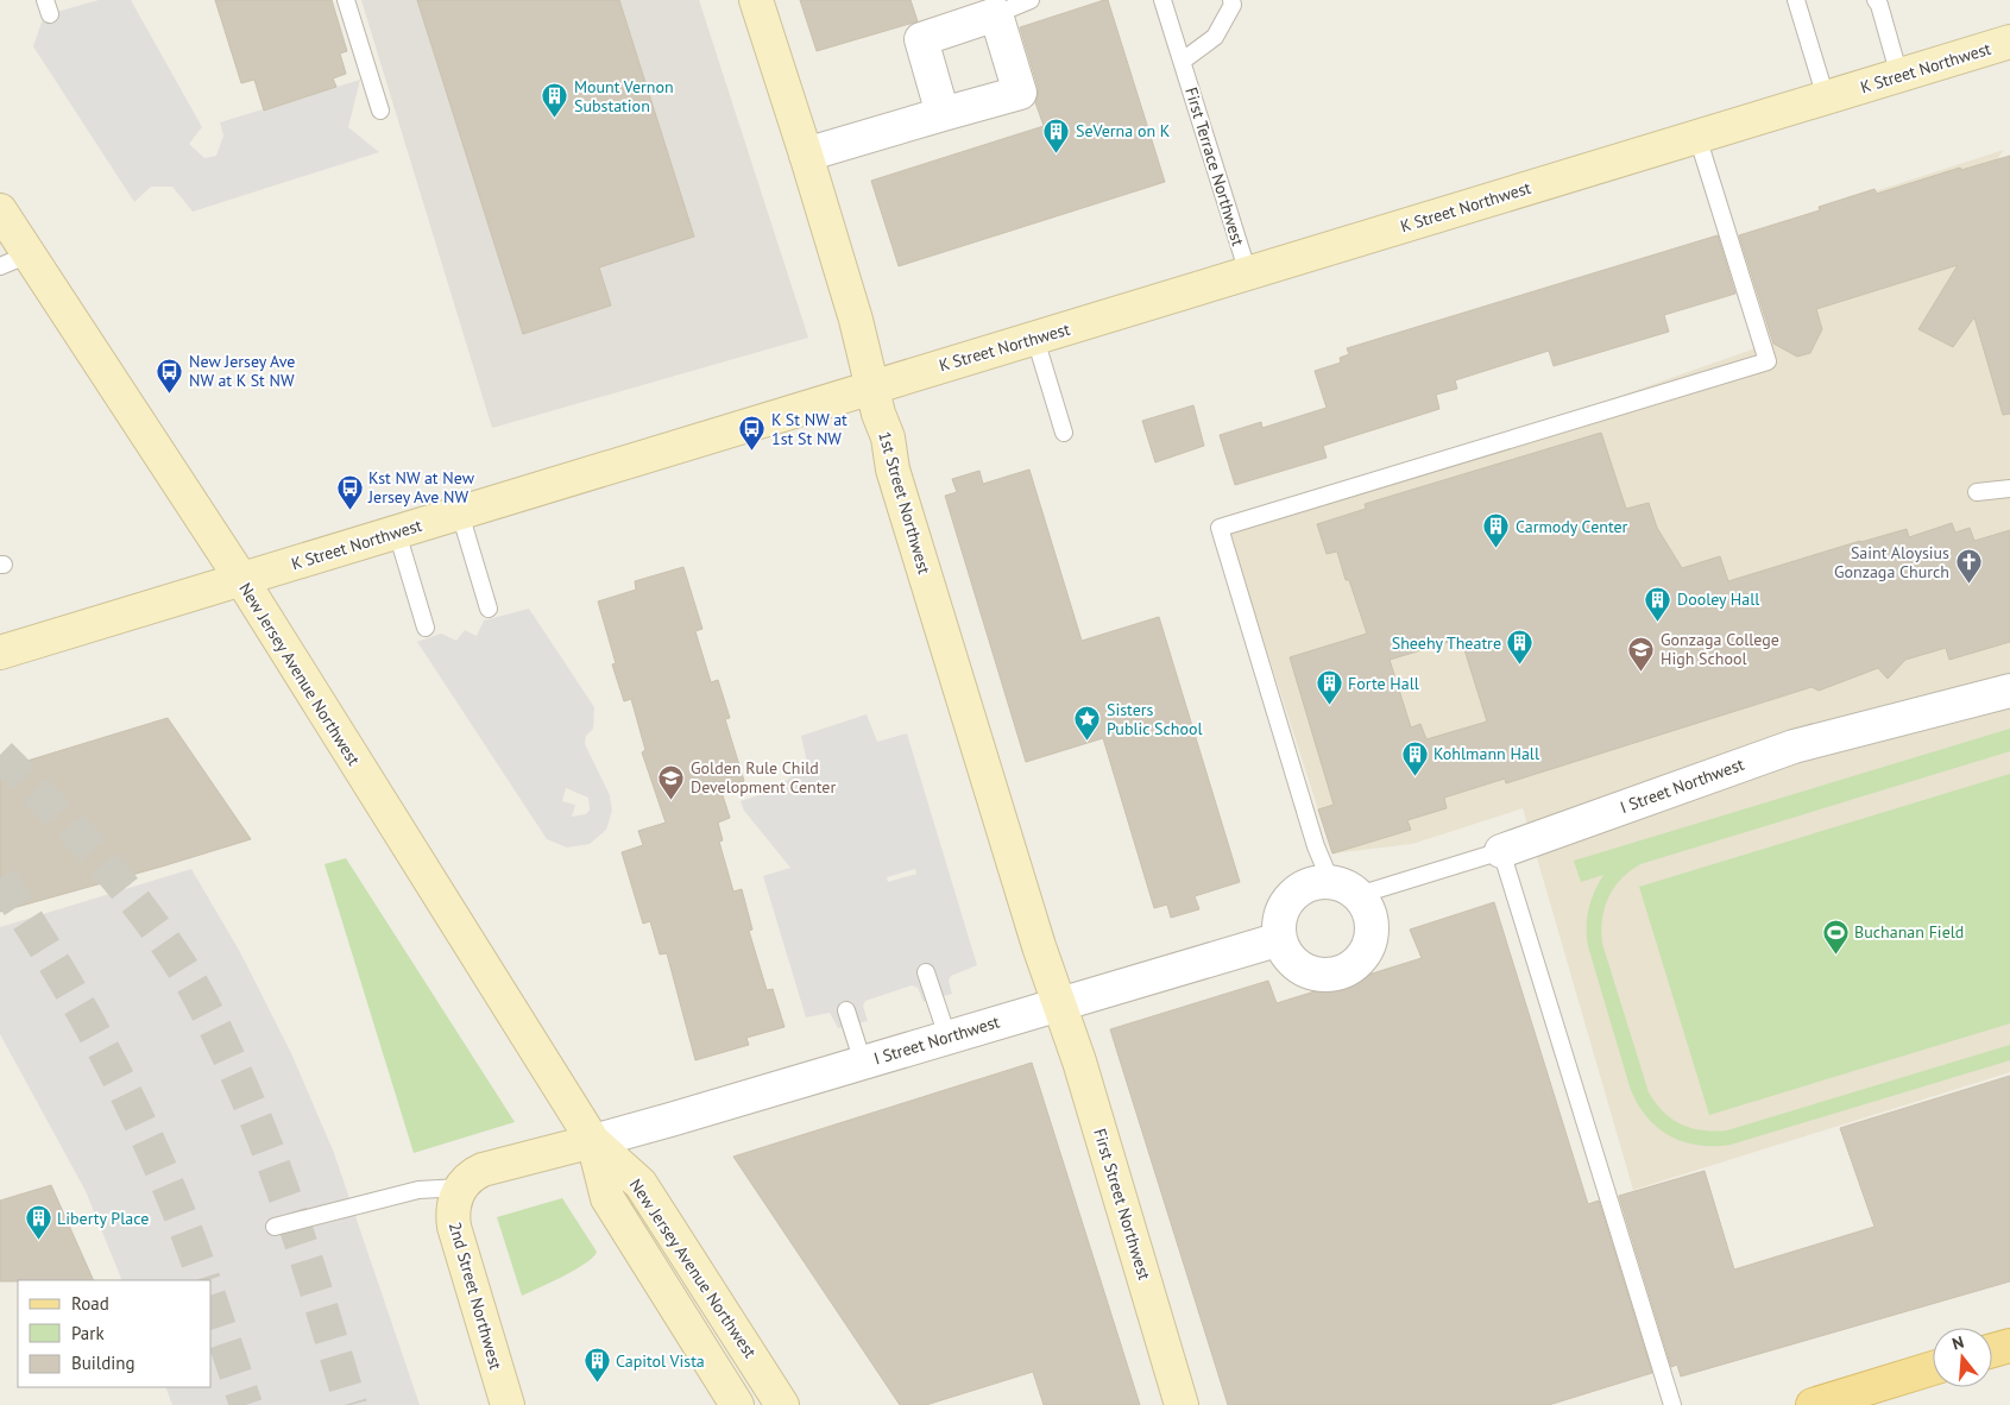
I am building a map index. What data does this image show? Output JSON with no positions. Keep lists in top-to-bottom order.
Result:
{
  "streets": {
    "main road": [
      "K Street Northwest",
      "1st Street Northwest",
      "New Jersey Avenue Northwest",
      "First Street Northwest",
      "2nd Street Northwest"
    ],
    "street": ["I Street Northwest"],
    "lane": ["First Terrace Northwest"]
  },
  "crossings": [
    ["K Street Northwest", "First Terrace Northwest"],
    ["K Street Northwest", "1st Street Northwest"],
    ["K Street Northwest", "New Jersey Avenue Northwest"],
    ["1st Street Northwest", "I Street Northwest"],
    ["1st Street Northwest", "First Street Northwest"],
    ["New Jersey Avenue Northwest", "I Street Northwest"],
    ["I Street Northwest", "First Street Northwest"]
  ],
  "places": {
    "building": [
      "Mount Vernon Substation",
      "SeVerna on K",
      "Carmody Center",
      "Dooley Hall",
      "Sheehy Theatre",
      "Forte Hall",
      "Kohlmann Hall",
      "Liberty Place",
      "Capitol Vista"
    ],
    "bus stop": ["New Jersey Ave NW at K St NW", "K St NW at 1st St NW", "Kst NW at New Jersey Ave NW"],
    "church": ["Saint Aloysius Gonzaga Church"],
    "school or university": ["Gonzaga College High School", "Golden Rule Child Development Center"],
    "place": ["Sisters Public School"],
    "sports": ["Buchanan Field"]
  },
  "legend": ["Road", "Park", "Building"],
  "north": "top"
}
